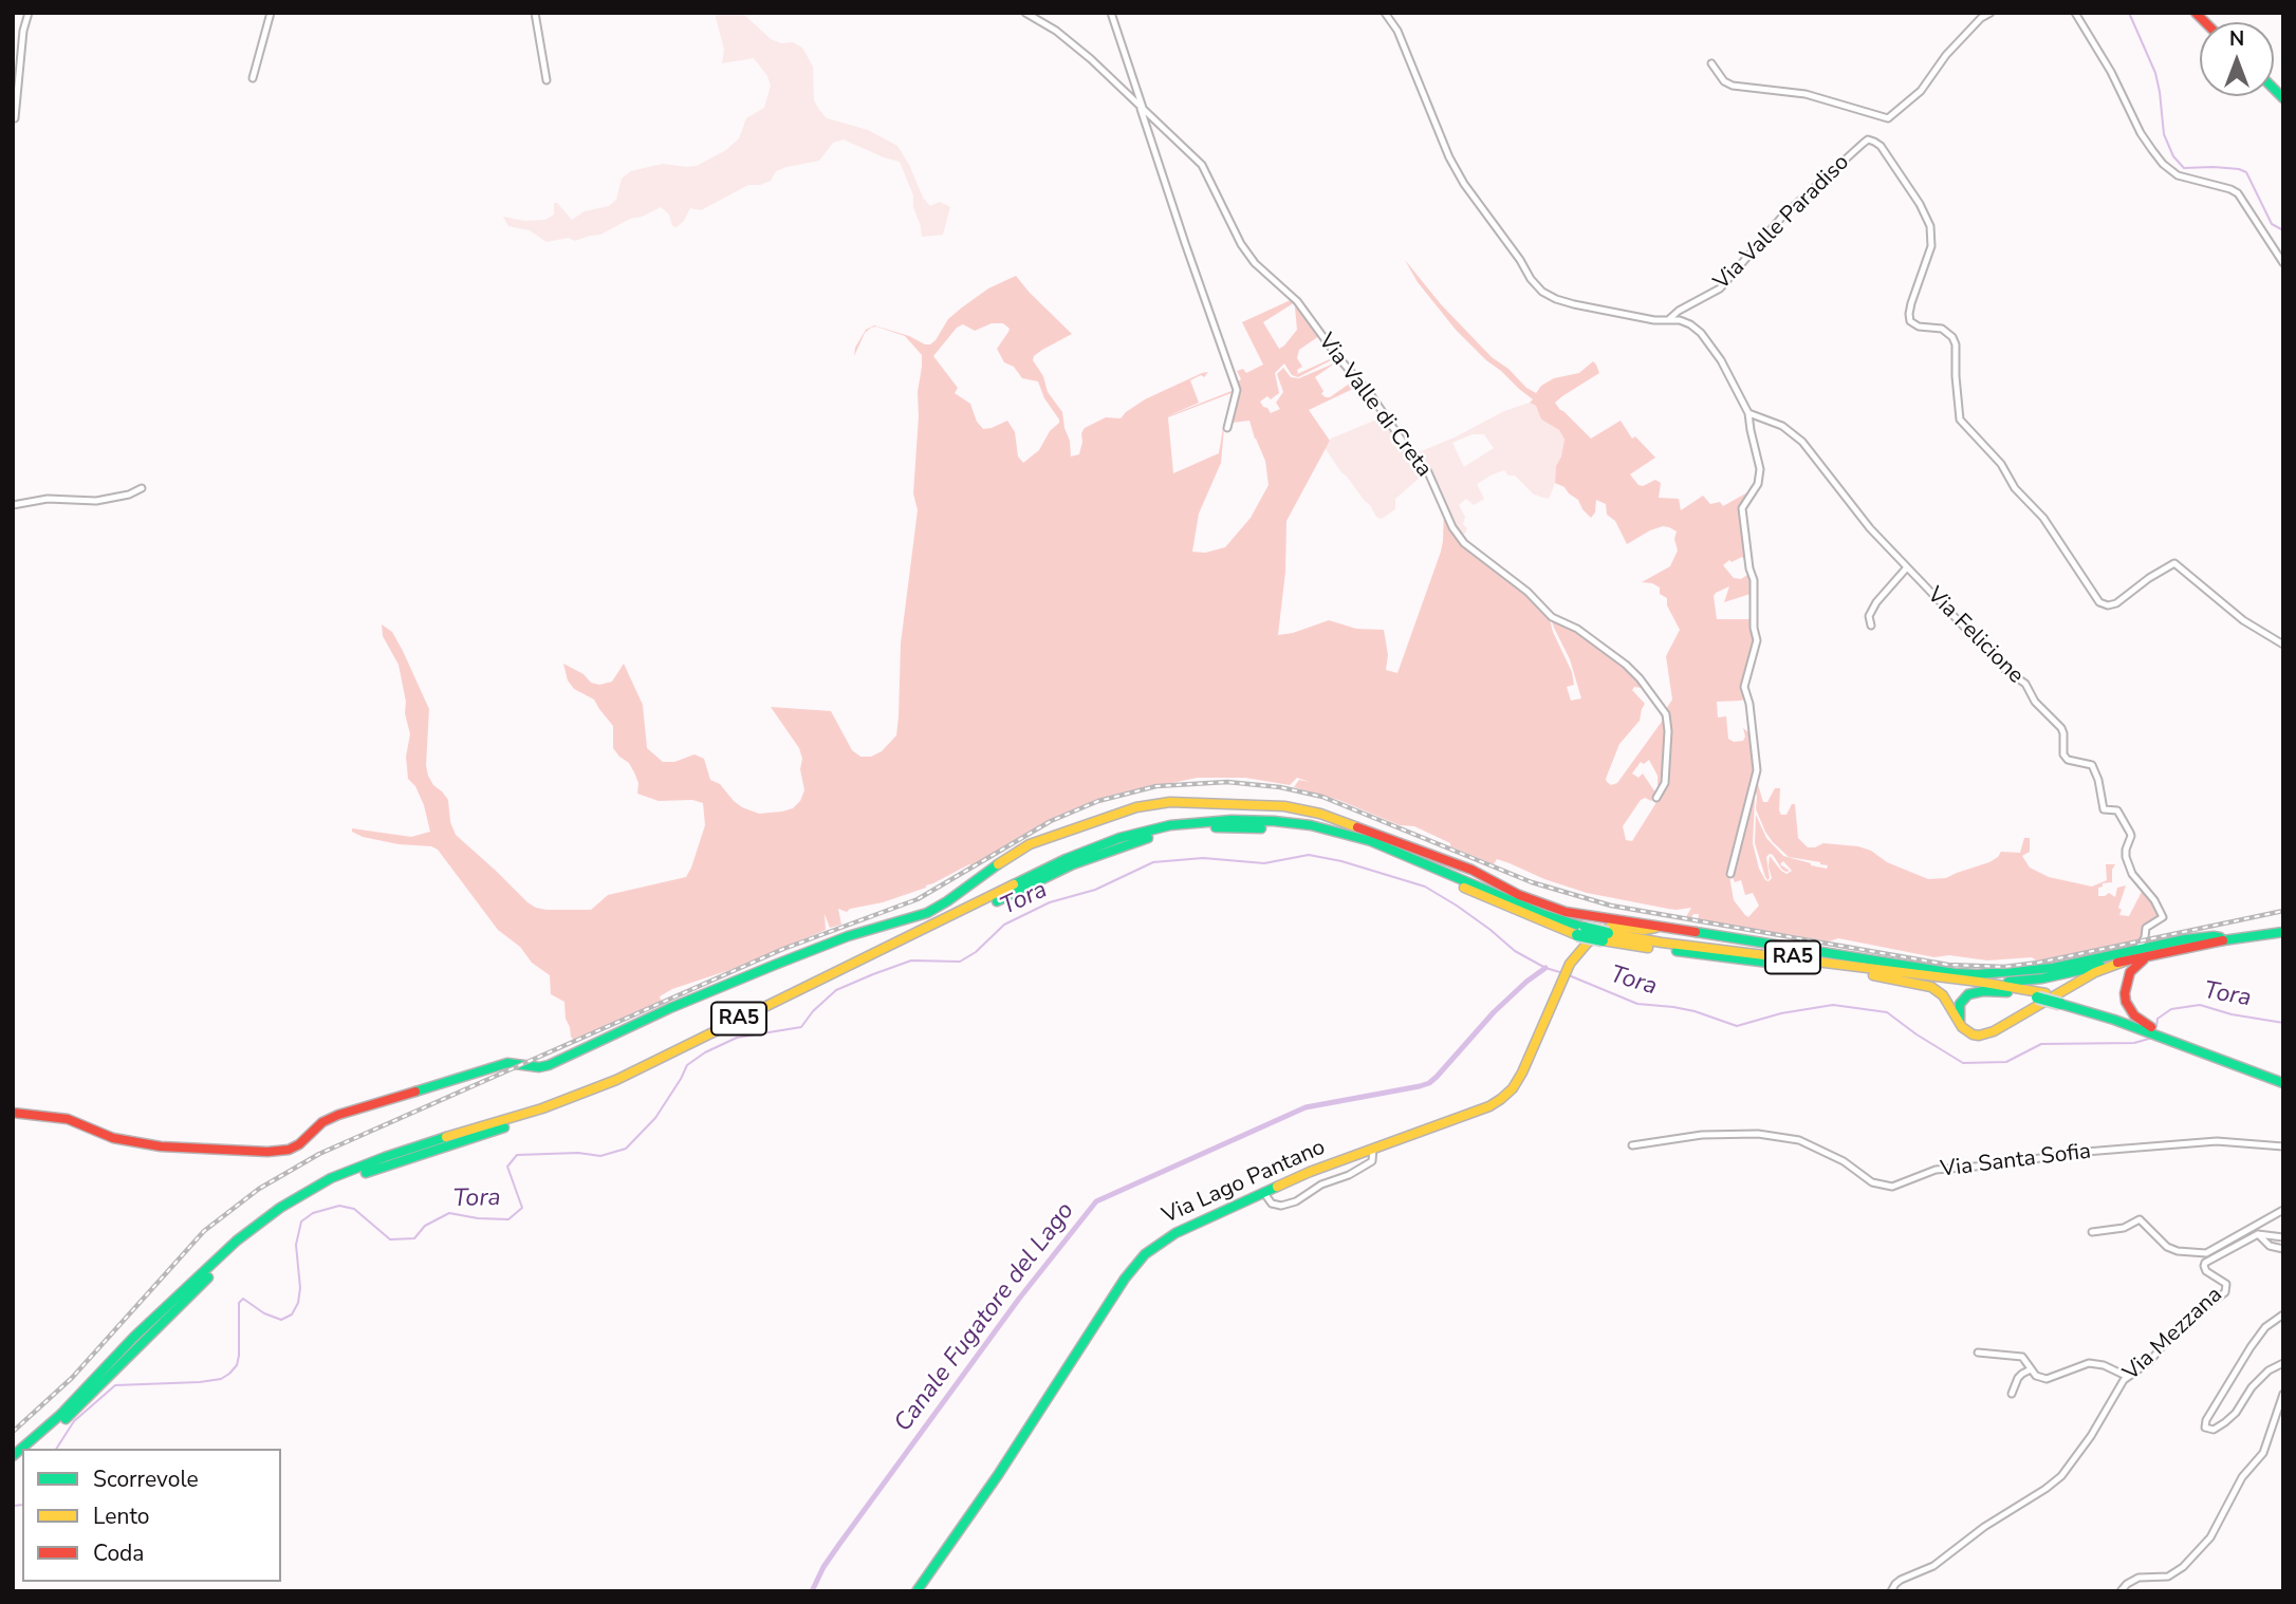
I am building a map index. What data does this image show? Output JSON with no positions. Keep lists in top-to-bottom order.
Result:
{
  "streets": {
    "main road": ["RA5", "Via Lago Pantano"],
    "street": [
      "Via Valle Paradiso",
      "Via Valle di Creta",
      "Via Felicione",
      "Via Santa Sofia",
      "Via Mezzana"
    ]
  },
  "water": ["Tora", "Canale Fugatore del Lago"],
  "legend": ["Scorrevole", "Lento", "Coda"],
  "north": "top"
}
